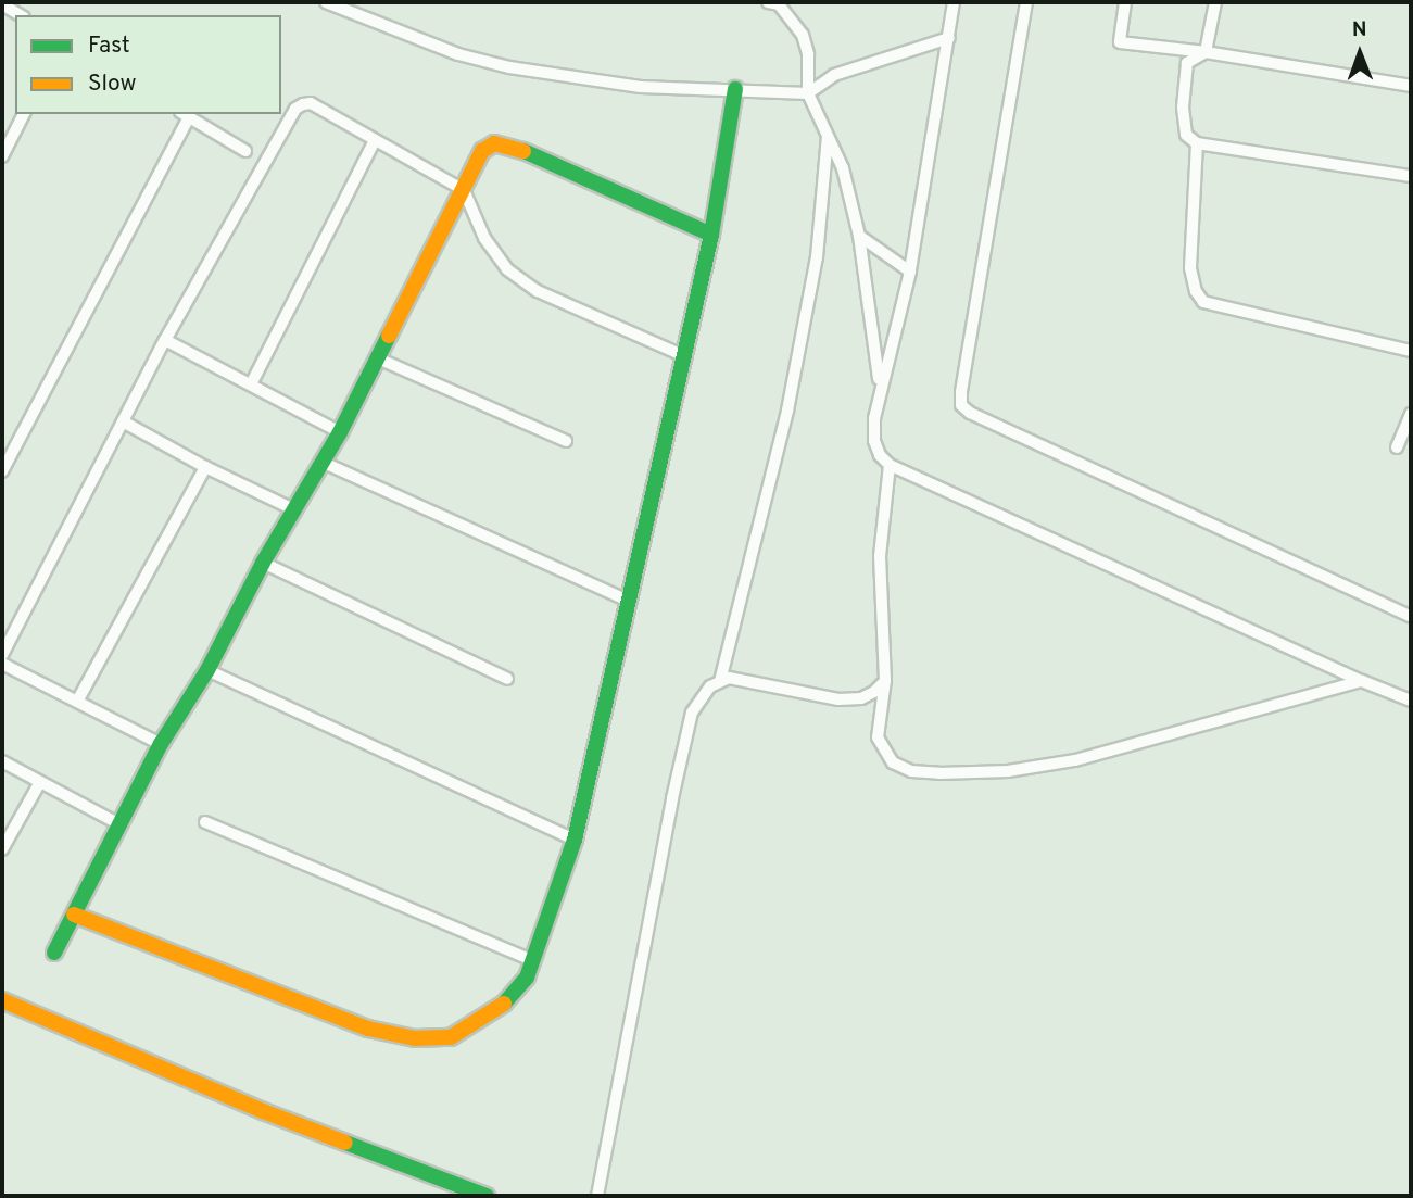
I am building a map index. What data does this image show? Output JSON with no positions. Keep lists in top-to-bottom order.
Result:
{
  "legend": ["Fast", "Slow"],
  "north": "top"
}
